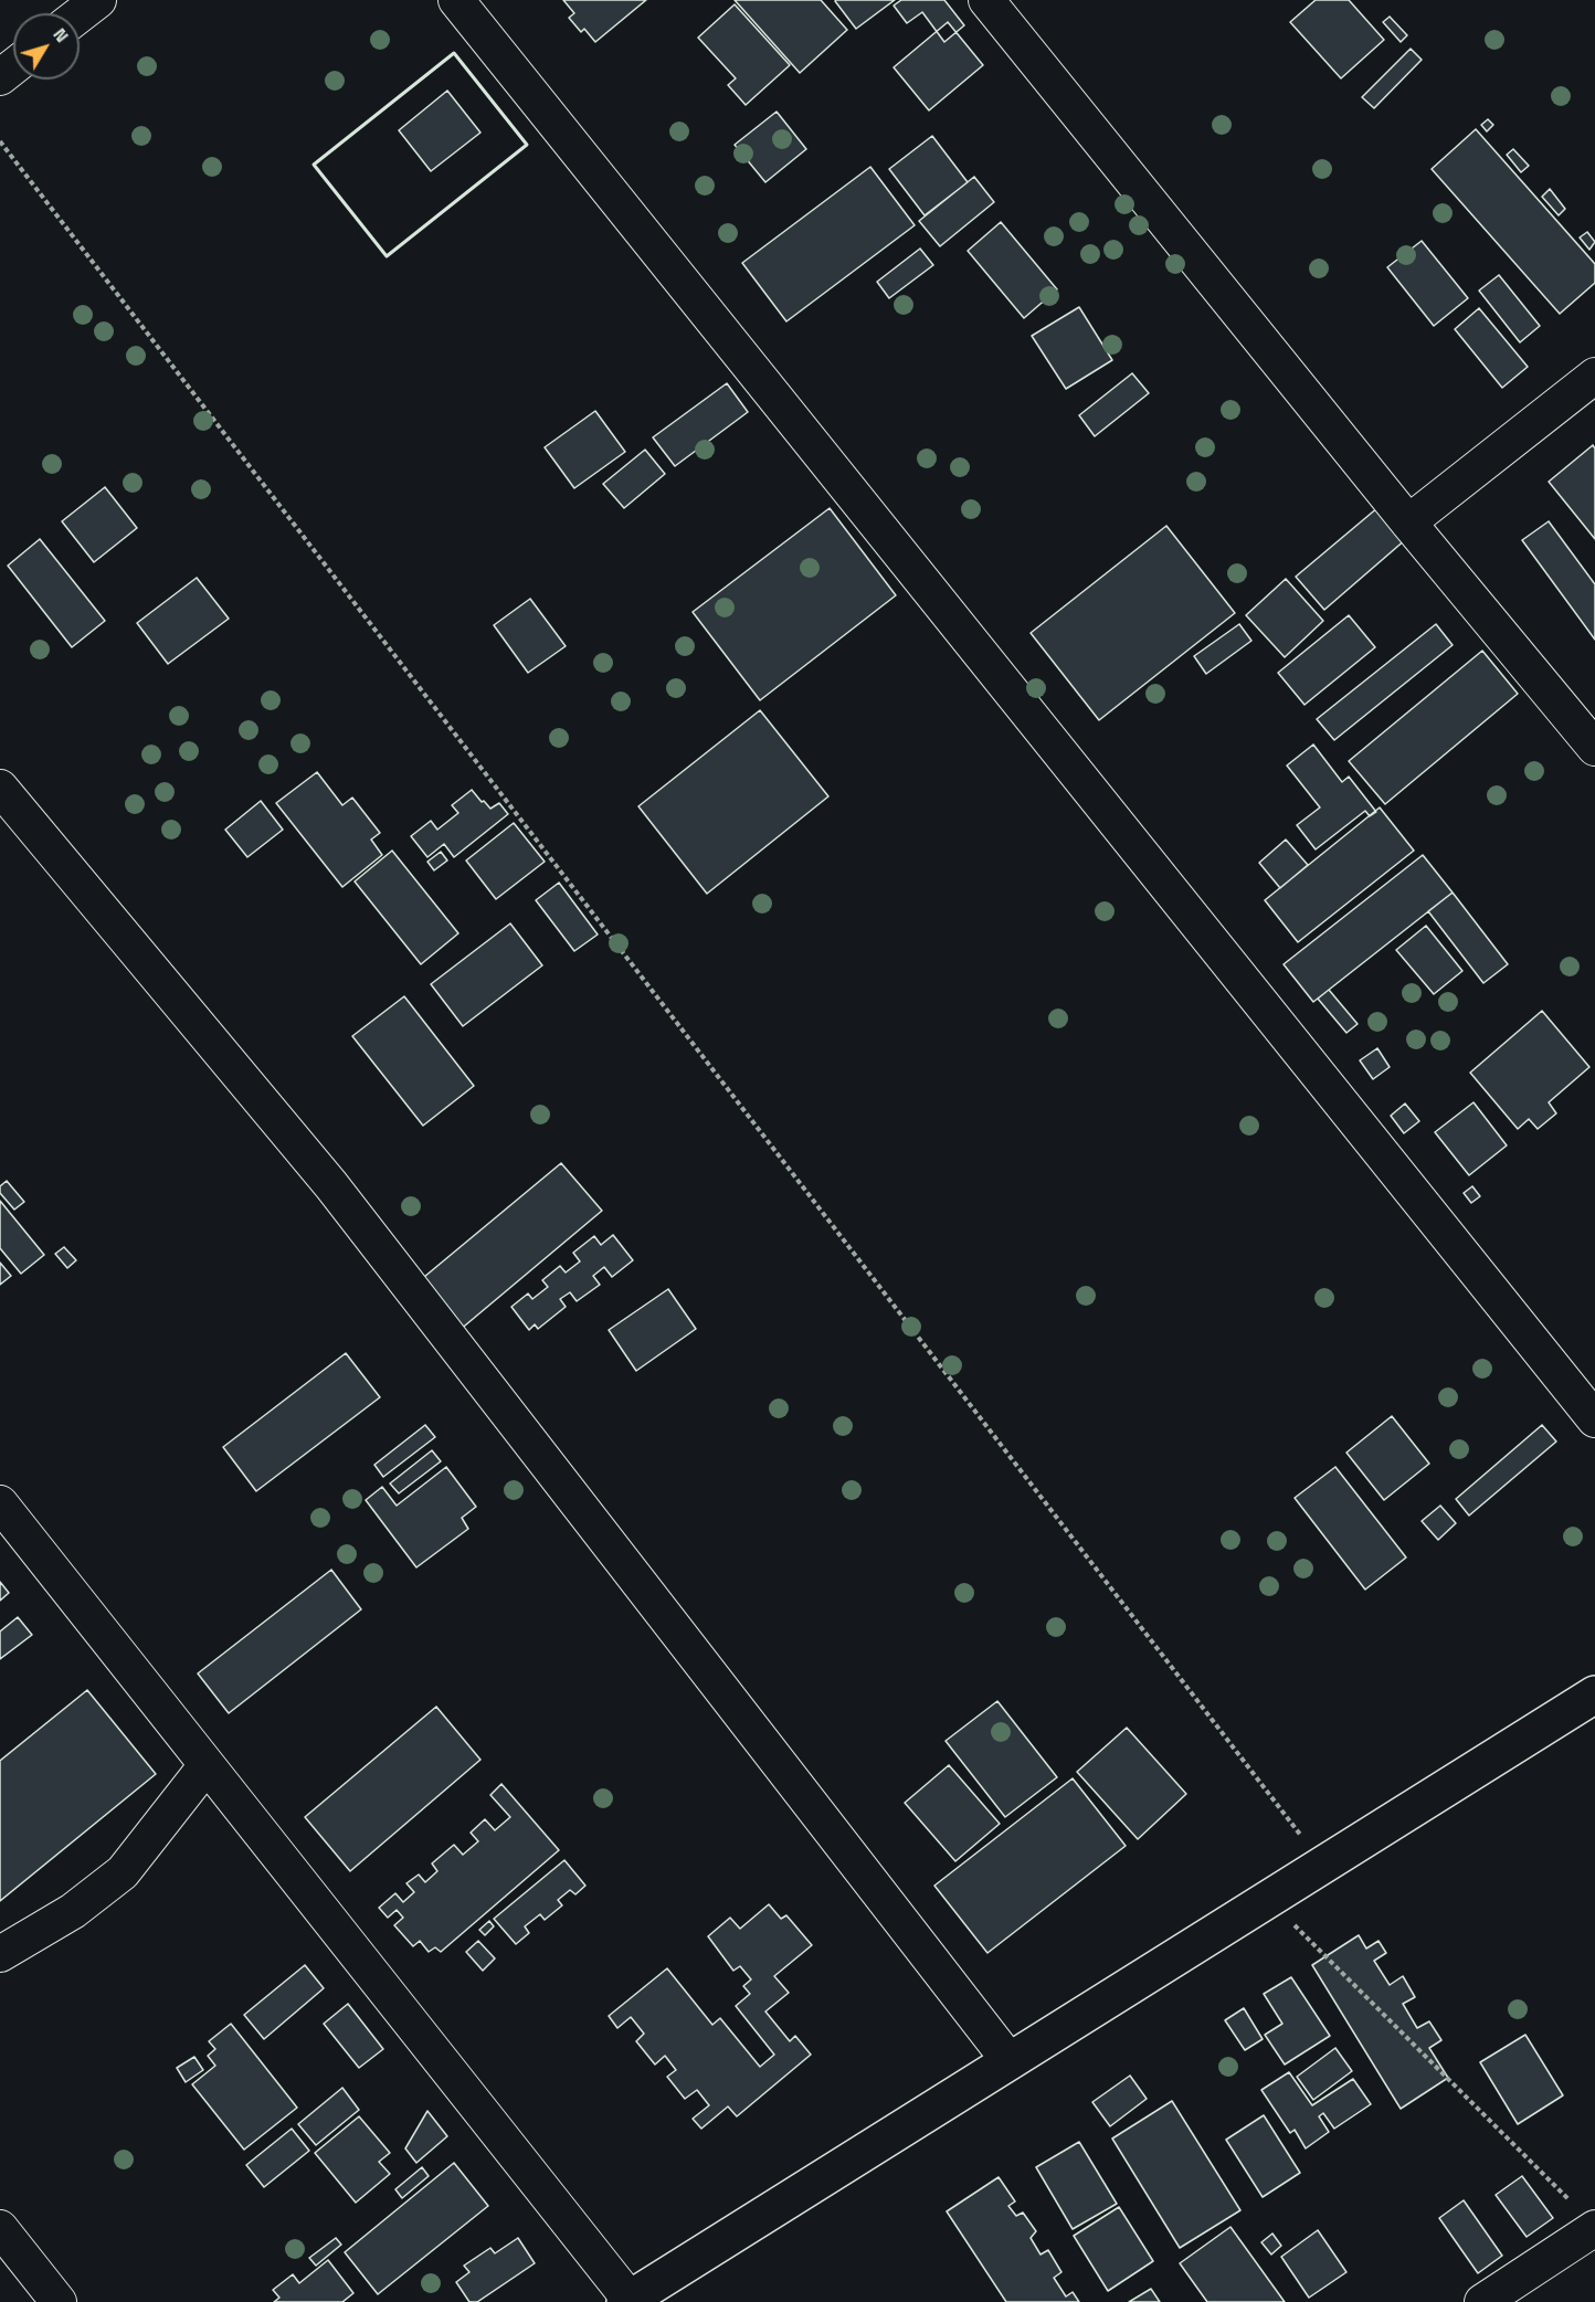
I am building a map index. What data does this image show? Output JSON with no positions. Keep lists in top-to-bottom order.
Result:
{
  "north": "top right"
}
